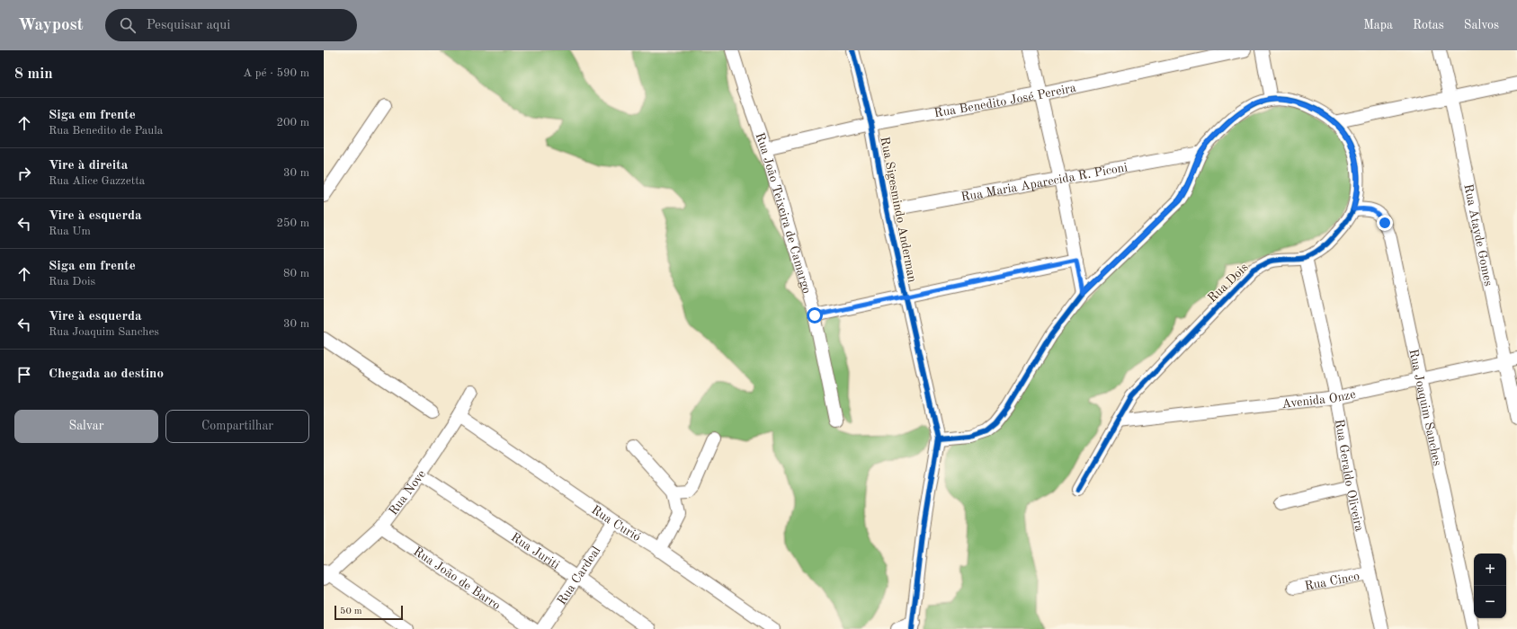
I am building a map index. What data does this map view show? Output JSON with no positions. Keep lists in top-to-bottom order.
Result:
{
  "streets": {
    "street": [
      "Rua Benedito José Pereira",
      "Rua Maria Aparecida R. Piconi",
      "Rua Sigesmindo Anderman",
      "Rua João Teixeira de Camargo",
      "Rua Atayde Gomes",
      "Rua Dois",
      "Avenida Onze",
      "Rua Joaquim Sanches",
      "Rua Geraldo Oliveira",
      "Rua Nove",
      "Rua Curió",
      "Rua Juriti",
      "Rua Cardeal",
      "Rua João de Barro",
      "Rua Cinco"
    ]
  },
  "crossings": [
    ["Rua Benedito José Pereira", "Rua Sigesmindo Anderman"],
    ["Rua Benedito José Pereira", "Rua João Teixeira de Camargo"],
    ["Rua Maria Aparecida R. Piconi", "Rua Sigesmindo Anderman"],
    ["Rua Atayde Gomes", "Avenida Onze"],
    ["Rua Dois", "Avenida Onze"],
    ["Rua Dois", "Rua Joaquim Sanches"],
    ["Rua Dois", "Rua Geraldo Oliveira"],
    ["Avenida Onze", "Rua Joaquim Sanches"],
    ["Avenida Onze", "Rua Geraldo Oliveira"],
    ["Rua Geraldo Oliveira", "Rua Cinco"],
    ["Rua Nove", "Rua Curió"],
    ["Rua Nove", "Rua Juriti"],
    ["Rua Nove", "Rua João de Barro"],
    ["Rua Curió", "Rua Cardeal"],
    ["Rua Juriti", "Rua Cardeal"]
  ],
  "scale_bar": "50 m",
  "page": {
    "header": "Waypost",
    "search": "Pesquisar aqui",
    "nav": ["Mapa", "Rotas", "Salvos"],
    "heading": ["8 min", "A pé · 590 m"],
    "list": [
      ["Siga em frente", "Rua Benedito de Paula", "200 m"],
      ["Vire à direita", "Rua Alice Gazzetta", "30 m"],
      ["Vire à esquerda", "Rua Um", "250 m"],
      ["Siga em frente", "Rua Dois", "80 m"],
      ["Vire à esquerda", "Rua Joaquim Sanches", "30 m"],
      "Chegada ao destino"
    ],
    "buttons": ["Salvar", "Compartilhar"],
    "map_buttons": ["+", "−"],
    "scale": "50 m"
  }
}
